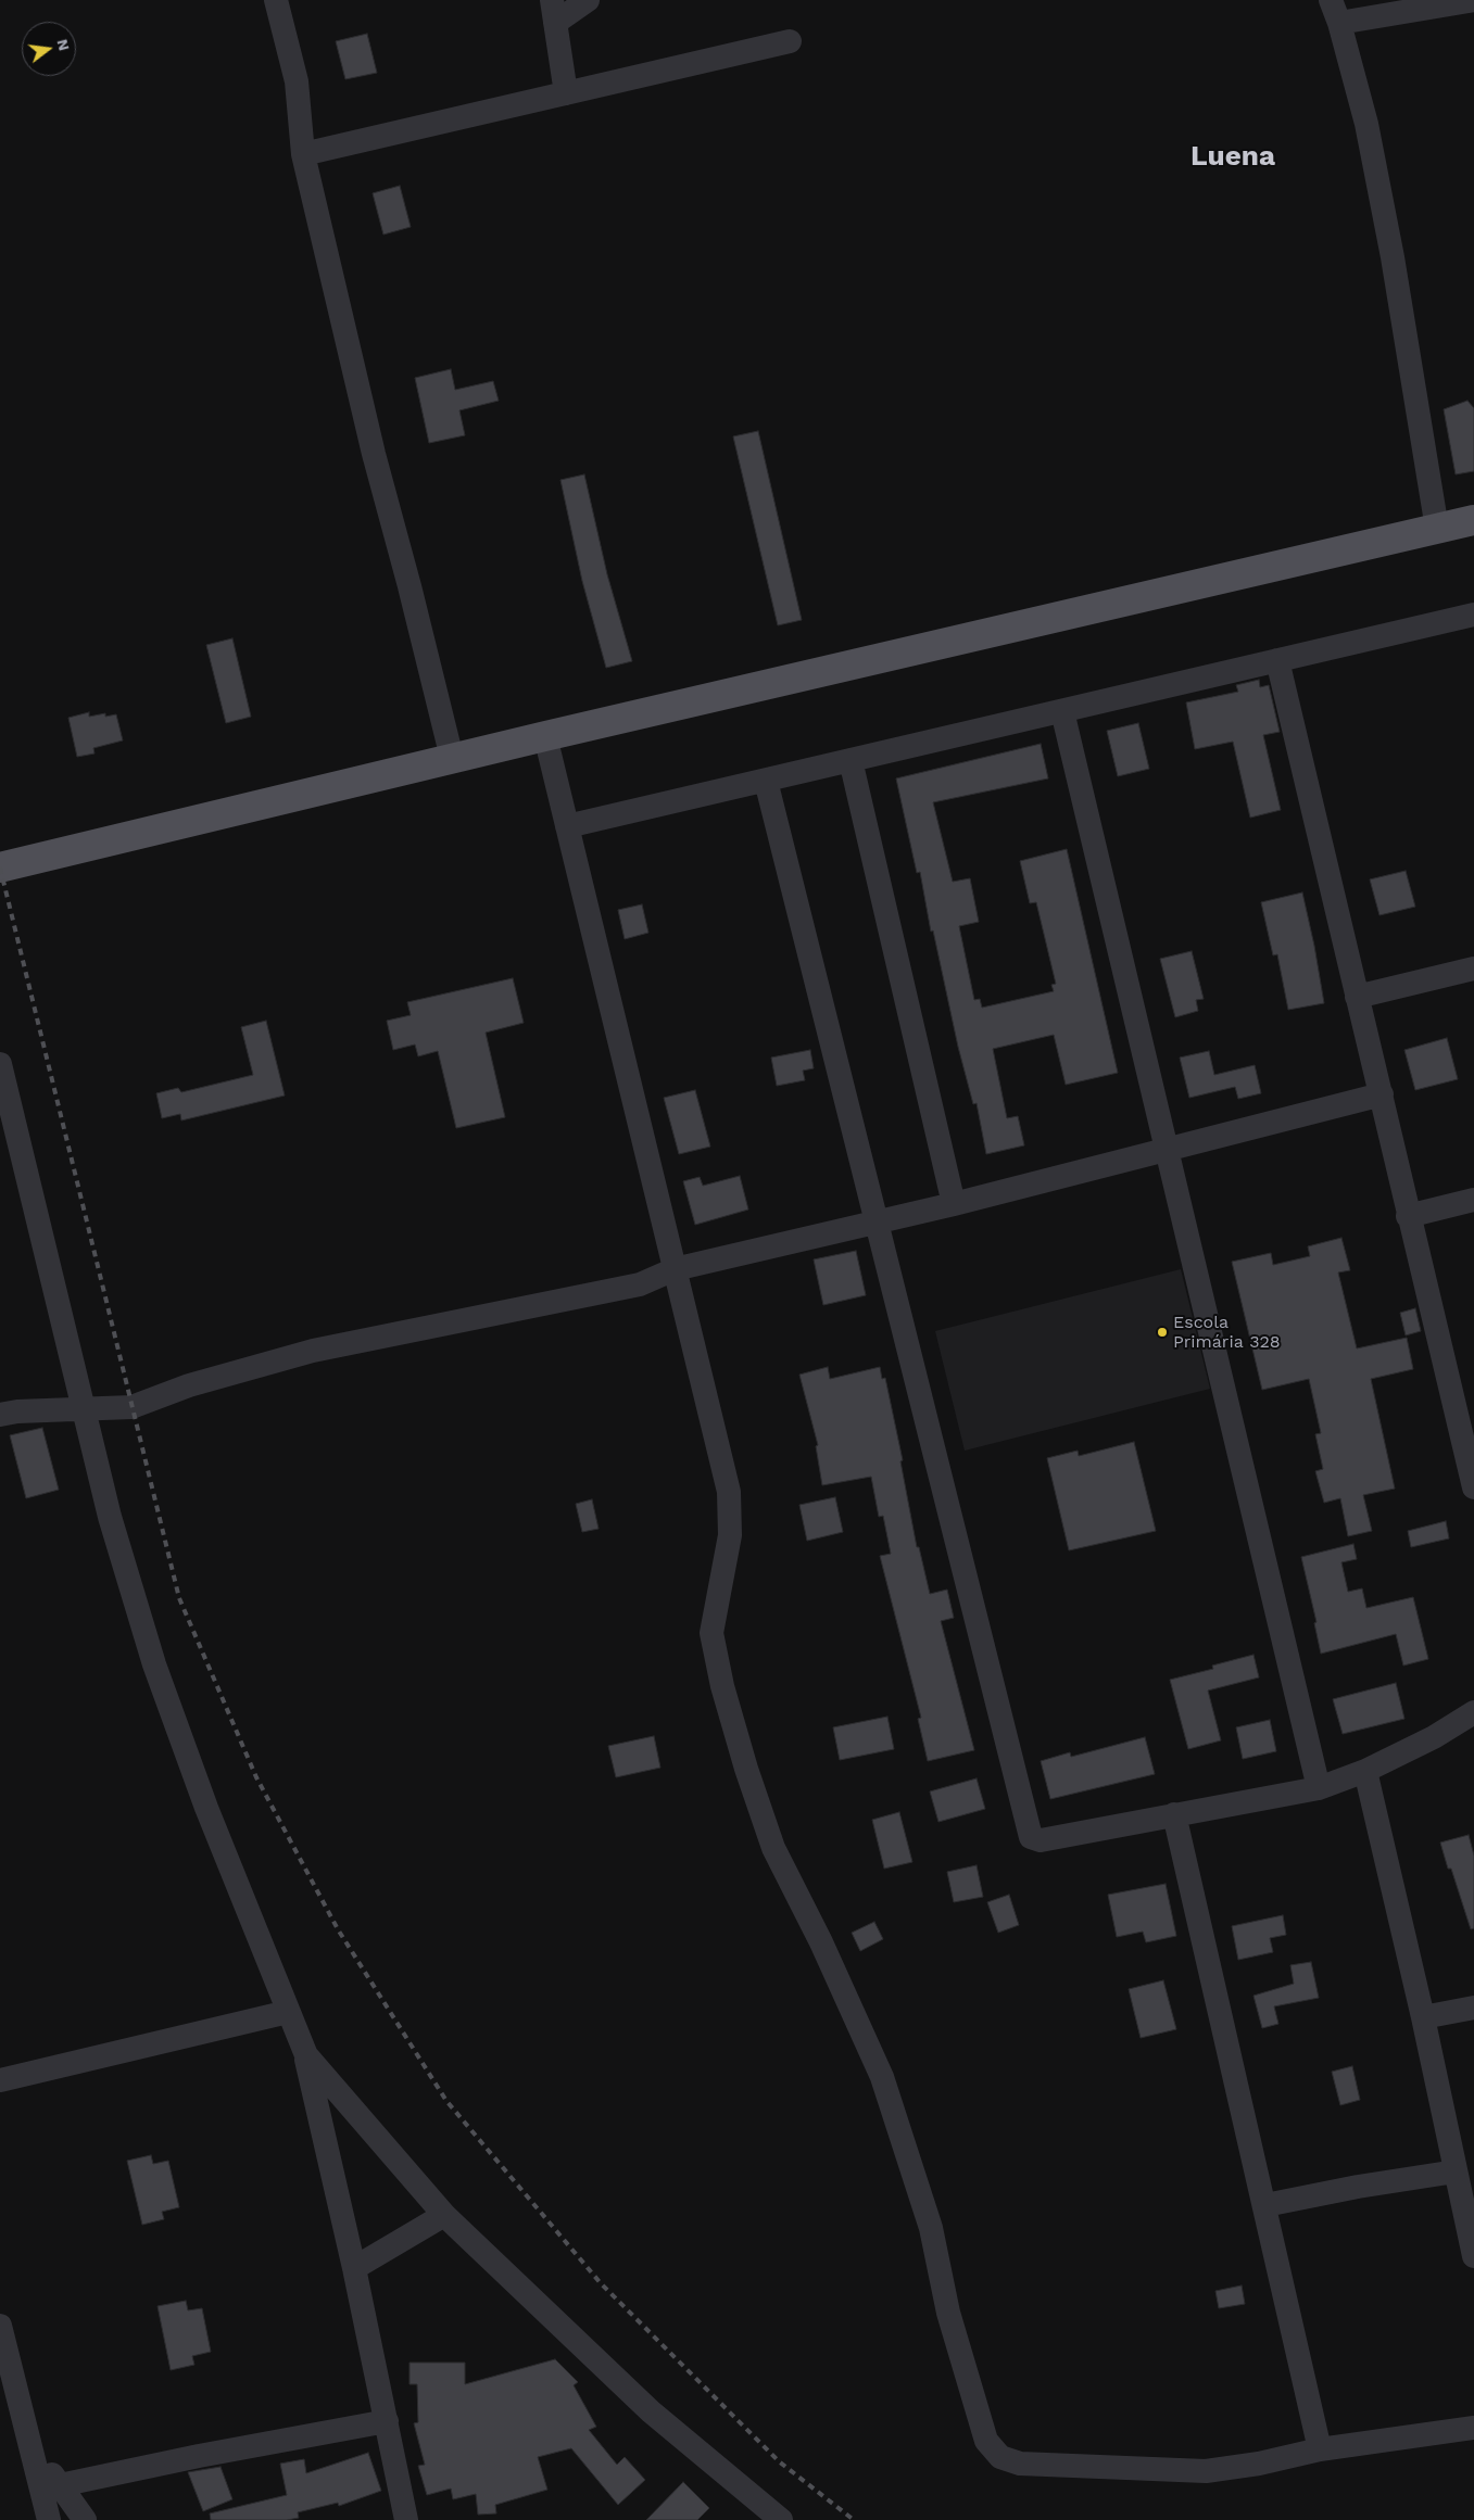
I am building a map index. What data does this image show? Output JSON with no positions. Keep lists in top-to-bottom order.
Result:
{
  "districts": ["Luena"],
  "places": ["Escola Primária 328"],
  "north": "right"
}
